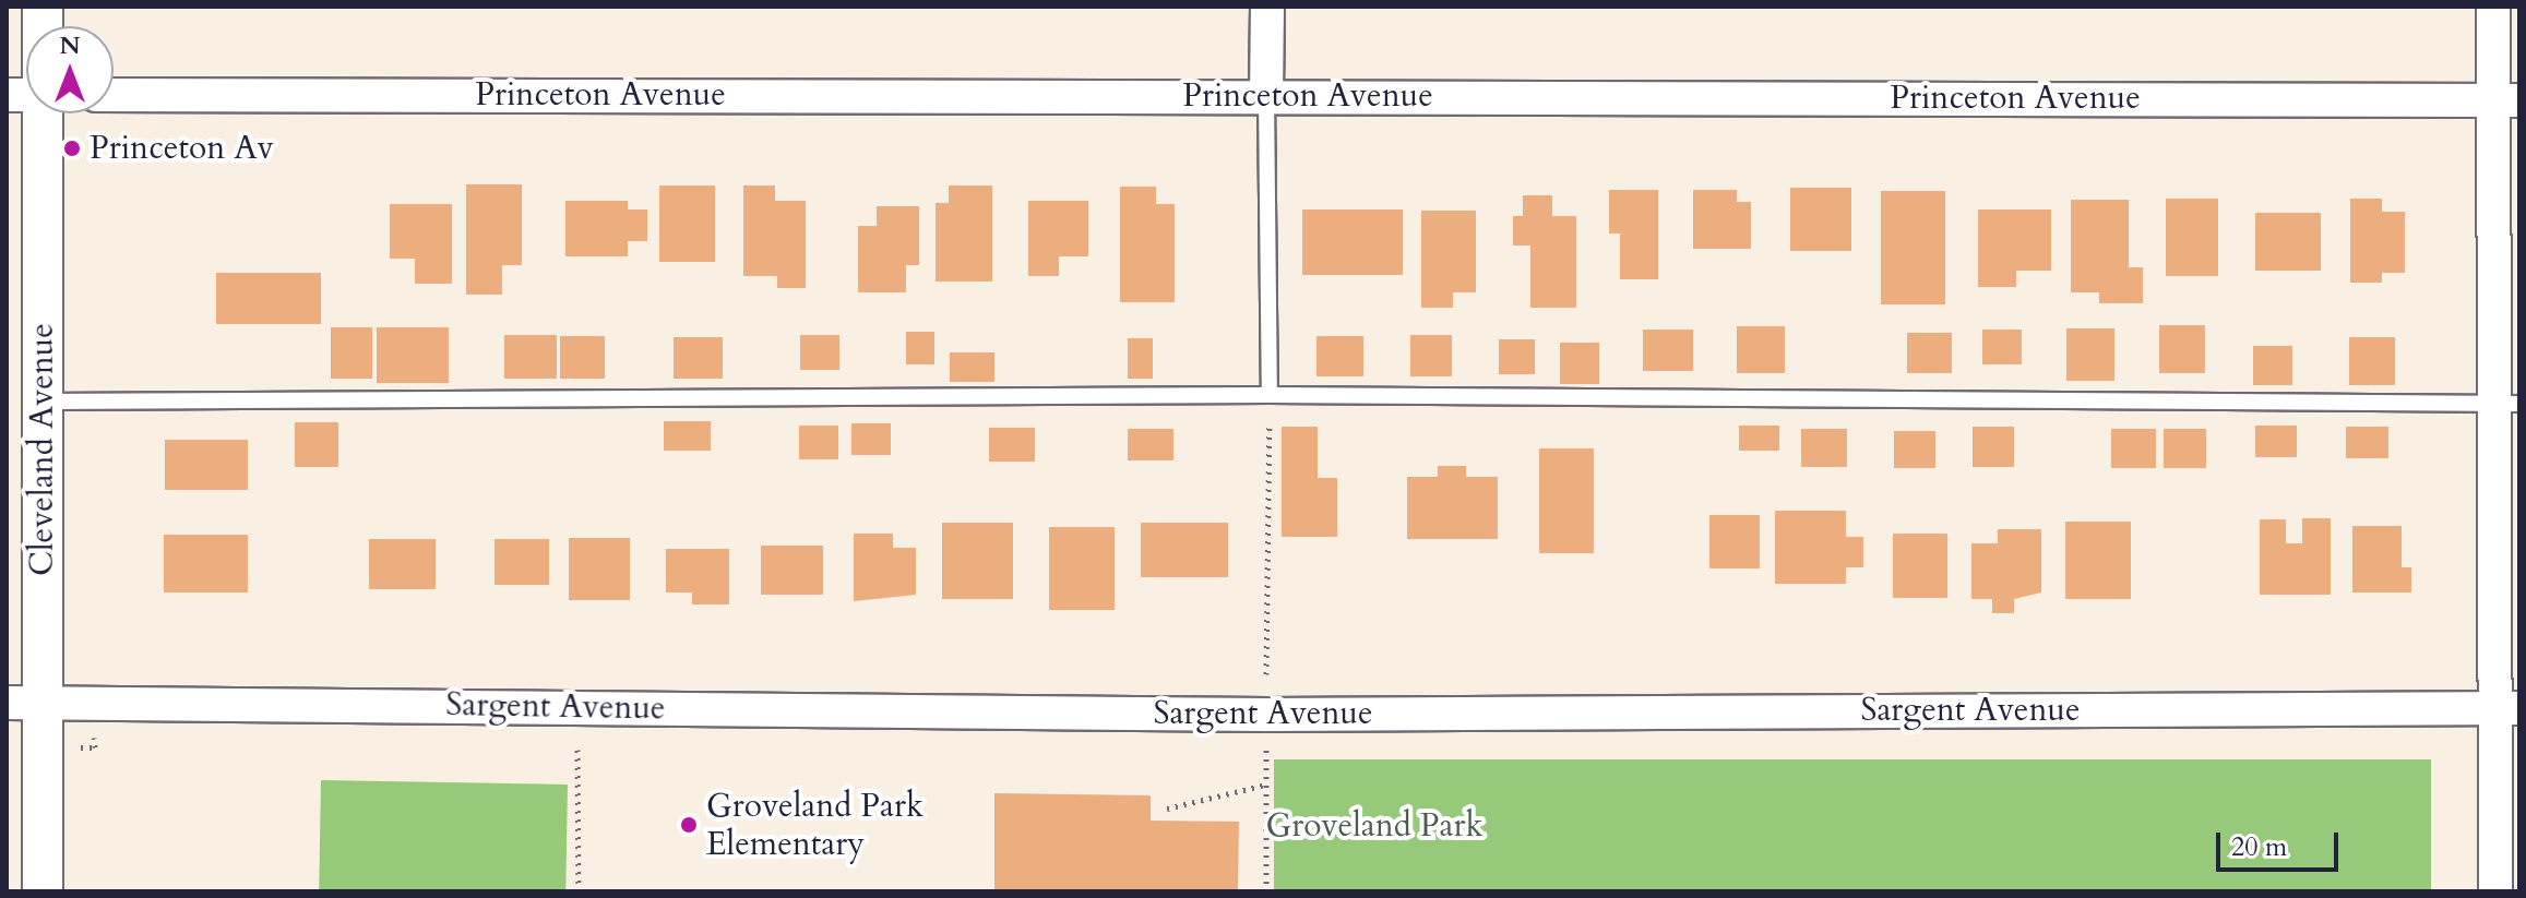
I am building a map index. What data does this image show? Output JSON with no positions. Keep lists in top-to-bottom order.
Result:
{
  "streets": {
    "street": ["Princeton Avenue", "Cleveland Avenue", "Sargent Avenue"]
  },
  "crossings": [
    ["Cleveland Avenue", "Sargent Avenue"]
  ],
  "parks": ["Groveland Park"],
  "places": ["Princeton Av", "Groveland Park Elementary"],
  "scale_bar": "20 m",
  "north": "top"
}
